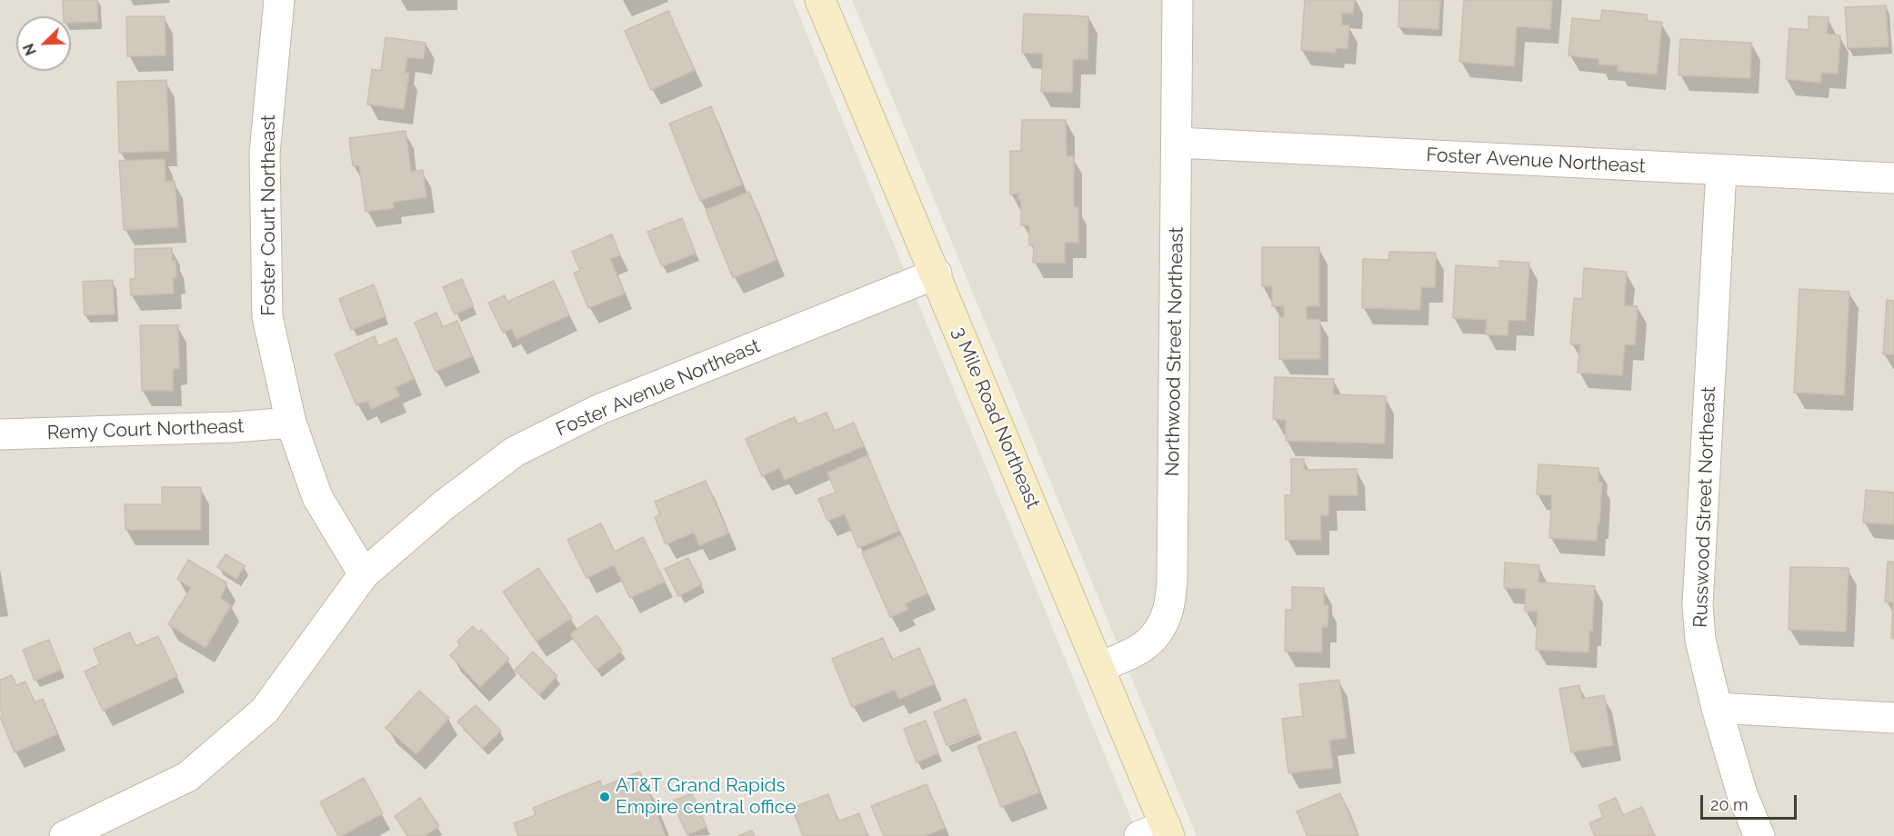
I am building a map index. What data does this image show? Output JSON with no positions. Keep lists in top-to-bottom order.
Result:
{
  "streets": {
    "main road": ["3 Mile Road Northeast"],
    "street": [
      "Foster Avenue Northeast",
      "Foster Court Northeast",
      "Northwood Street Northeast",
      "Remy Court Northeast",
      "Russwood Street Northeast"
    ]
  },
  "crossings": [
    ["Foster Avenue Northeast", "Foster Court Northeast"],
    ["Foster Avenue Northeast", "Northwood Street Northeast"],
    ["Foster Avenue Northeast", "3 Mile Road Northeast"],
    ["Foster Avenue Northeast", "Russwood Street Northeast"],
    ["Foster Court Northeast", "Remy Court Northeast"],
    ["Northwood Street Northeast", "3 Mile Road Northeast"]
  ],
  "places": ["AT&T Grand Rapids Empire central office"],
  "scale_bar": "20 m",
  "north": "bottom left"
}
